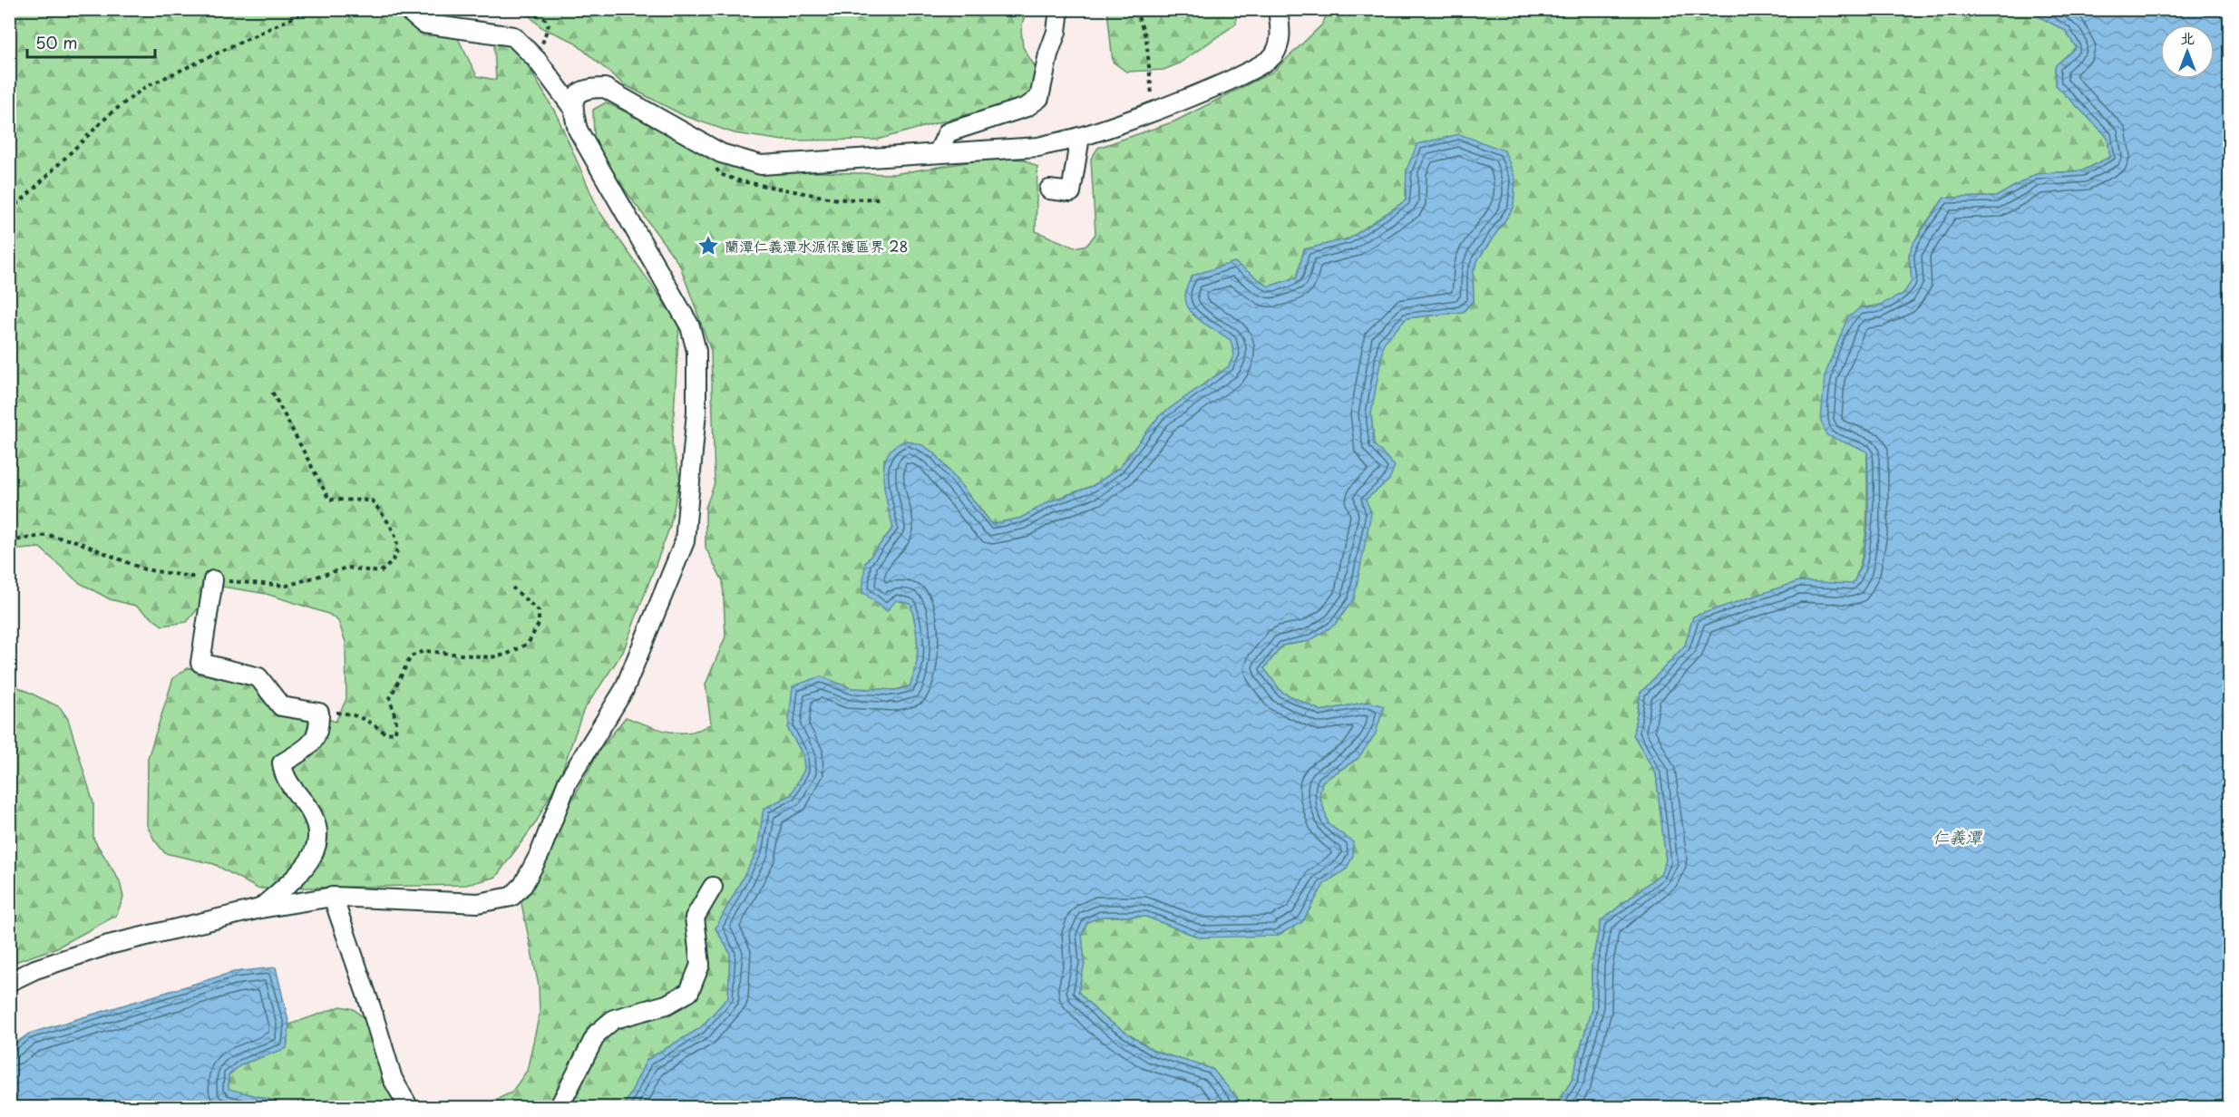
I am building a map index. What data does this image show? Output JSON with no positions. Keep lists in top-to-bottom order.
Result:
{
  "water": ["仁義潭"],
  "places": {
    "place": ["蘭潭仁義潭水源保護區界 28"]
  },
  "scale_bar": "50 m",
  "north": "top"
}
